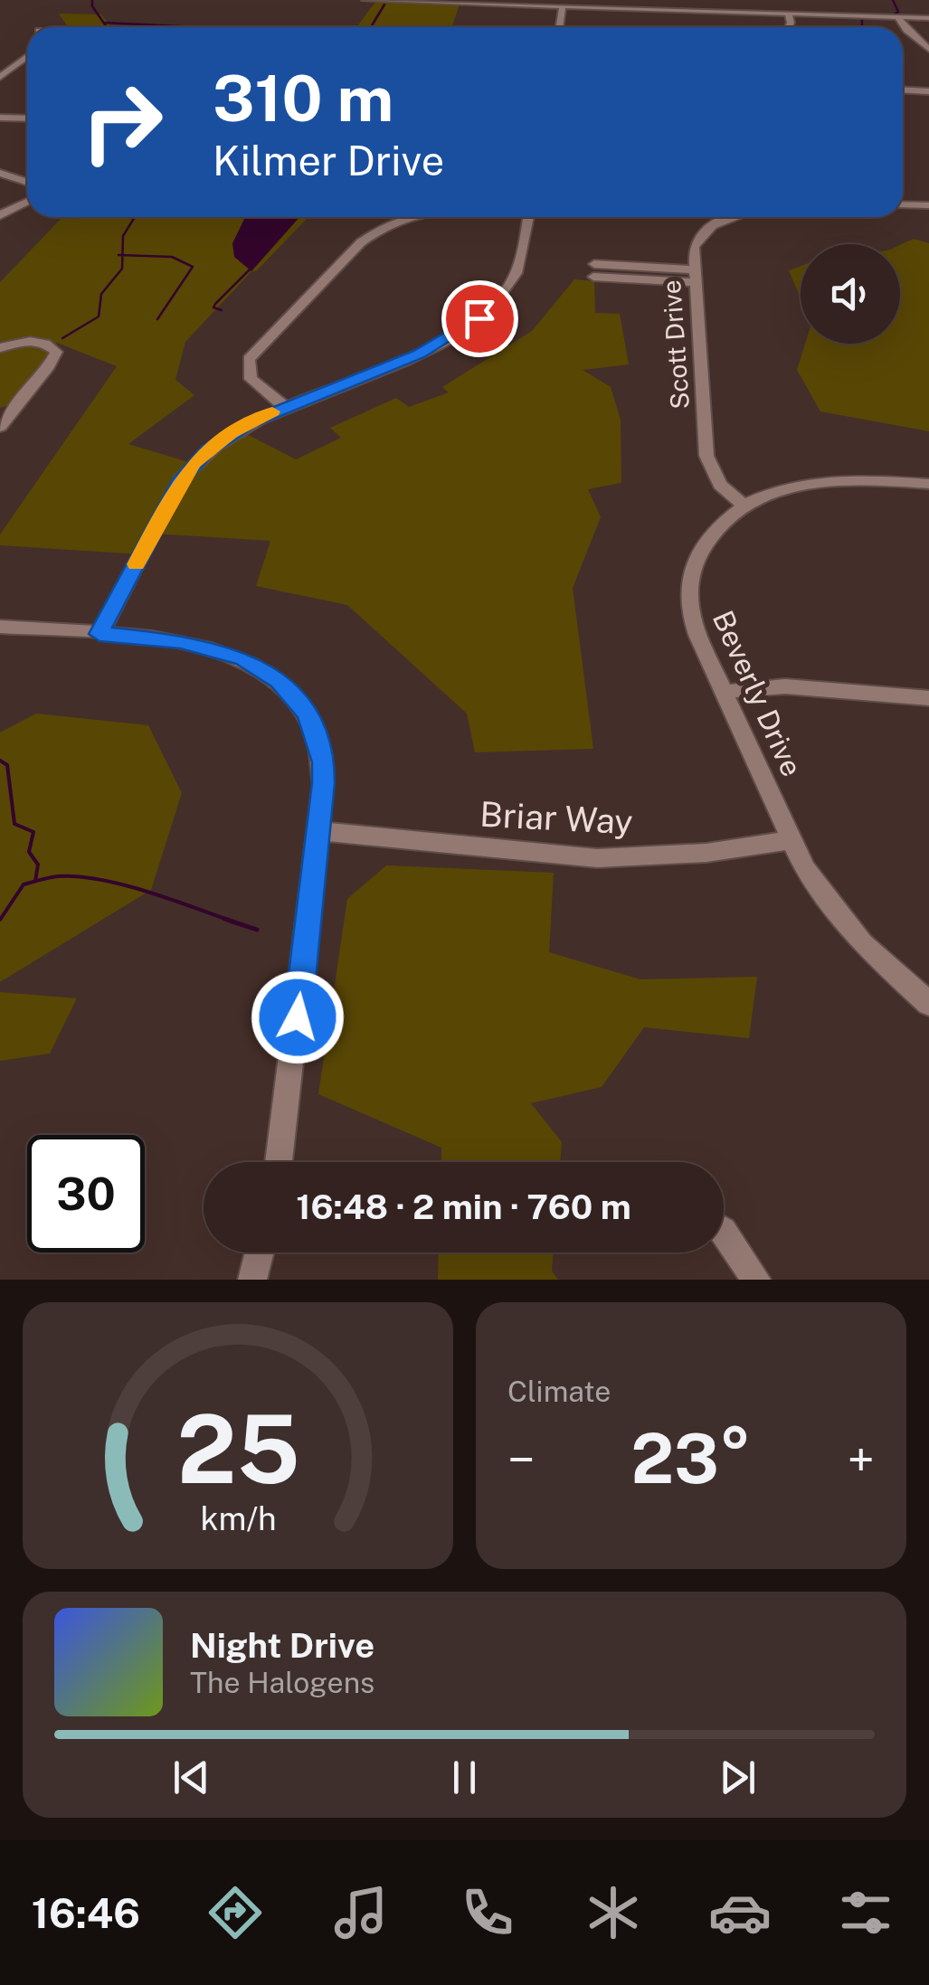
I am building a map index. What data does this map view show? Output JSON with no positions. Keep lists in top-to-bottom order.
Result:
{
  "streets": {
    "street": ["Scott Drive", "Beverly Drive", "Briar Way"]
  },
  "crossings": [
    ["Scott Drive", "Beverly Drive"],
    ["Beverly Drive", "Briar Way"]
  ],
  "page": {
    "turn": ["310 m", "Kilmer Drive"],
    "limit": "30",
    "trip": "16:48 · 2 min · 760 m",
    "tile": "Climate",
    "heat": ["−", "23°", "+"],
    "song": ["Night Drive", "The Halogens"],
    "tabs": "16:46",
    "gauge": ["25", "km/h"]
  }
}
